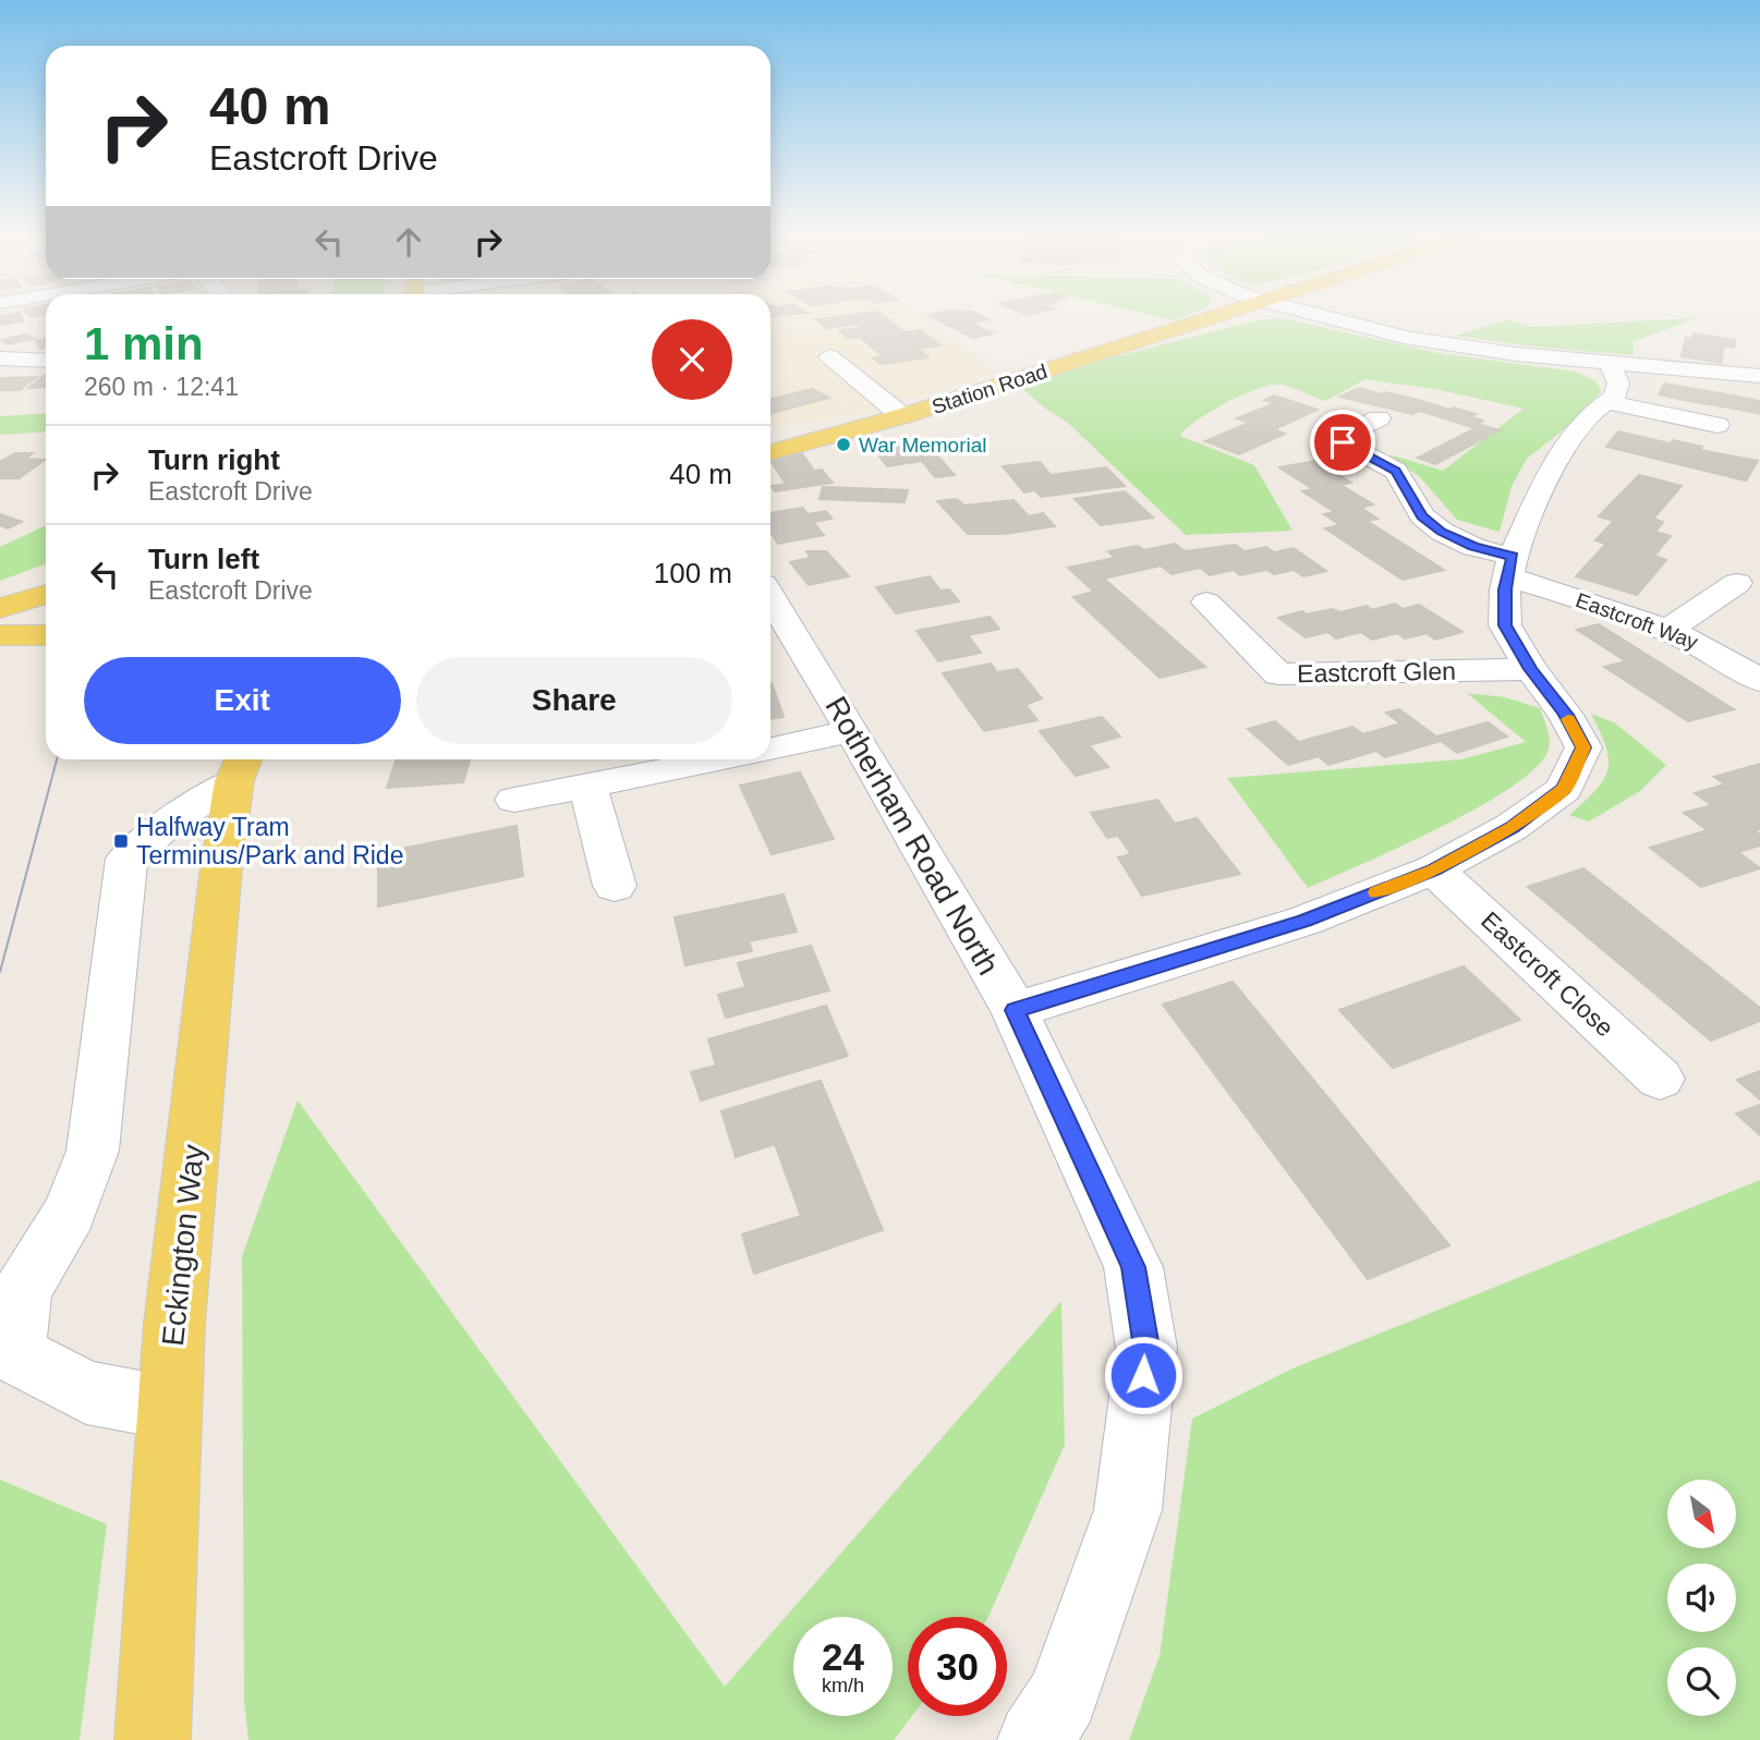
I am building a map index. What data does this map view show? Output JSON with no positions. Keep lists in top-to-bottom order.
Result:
{
  "streets": {
    "main road": ["Station Road", "Eckington Way"],
    "street": [
      "Eastcroft Way",
      "Eastcroft Glen",
      "Rotherham Road North",
      "Eastcroft Close"
    ]
  },
  "places": {
    "other": ["War Memorial"],
    "transit": ["Halfway Tram Terminus/Park and Ride"]
  },
  "north": "bottom right",
  "page": {
    "turn": ["40 m", "Eastcroft Drive"],
    "heading": ["1 min", "260 m · 12:41"],
    "list": [
      {
        "name": "Turn right",
        "note": "Eastcroft Drive",
        "value": "40 m"
      },
      {
        "name": "Turn left",
        "note": "Eastcroft Drive",
        "value": "100 m"
      }
    ],
    "buttons": ["Exit", "Share"],
    "speed": "24 km/h",
    "limit": "30"
  }
}
